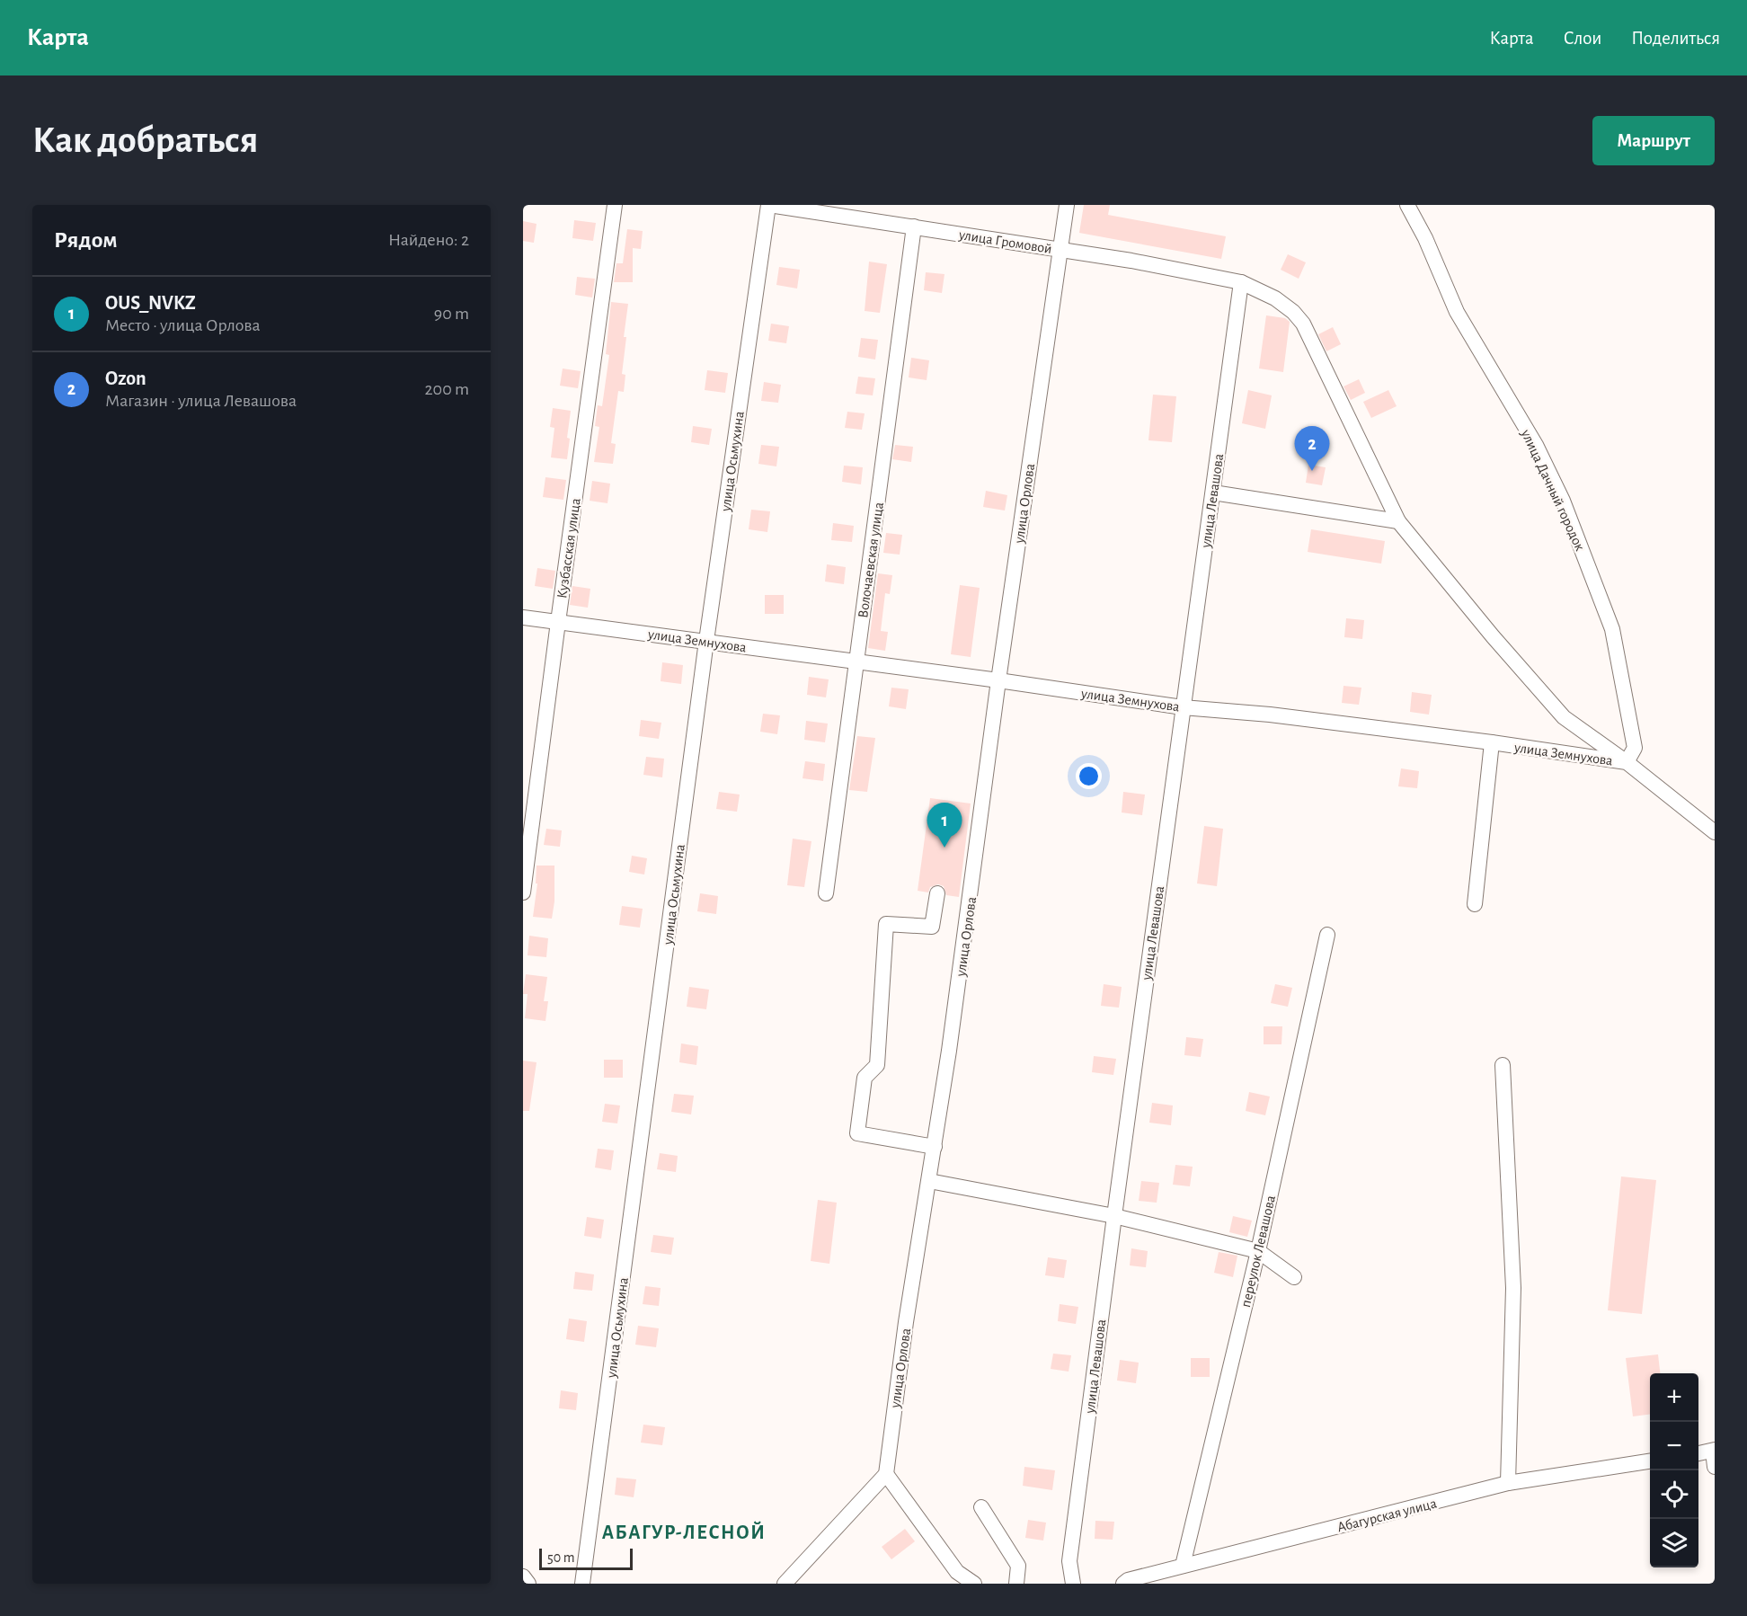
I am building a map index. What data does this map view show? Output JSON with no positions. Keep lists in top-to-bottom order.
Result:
{
  "streets": {
    "street": [
      "улица Громовой",
      "улица Осьмухина",
      "улица Дачный городок",
      "улица Левашова",
      "улица Орлова",
      "Кузбасская улица",
      "Волочаевская улица",
      "улица Земнухова",
      "переулок Левашова",
      "Абагурская улица"
    ]
  },
  "crossings": [
    ["улица Громовой", "улица Осьмухина"],
    ["улица Громовой", "улица Дачный городок"],
    ["улица Громовой", "улица Левашова"],
    ["улица Громовой", "улица Орлова"],
    ["улица Громовой", "Волочаевская улица"],
    ["улица Громовой", "улица Земнухова"],
    ["улица Осьмухина", "улица Земнухова"],
    ["улица Дачный городок", "улица Земнухова"],
    ["улица Левашова", "улица Земнухова"],
    ["улица Орлова", "улица Земнухова"],
    ["Кузбасская улица", "улица Земнухова"],
    ["Волочаевская улица", "улица Земнухова"],
    ["переулок Левашова", "Абагурская улица"]
  ],
  "districts": ["АБАГУР-ЛЕСНОЙ"],
  "scale_bar": "50 m",
  "page": {
    "header": "Карта",
    "nav": ["Карта", "Слои", "Поделиться"],
    "buttons": "Маршрут",
    "title": "Как добраться",
    "heading": ["Рядом", "Найдено: 2"],
    "list": [
      {
        "mark": "1",
        "name": "OUS_NVKZ",
        "note": "Место · улица Орлова",
        "value": "90 m"
      },
      {
        "mark": "2",
        "name": "Ozon",
        "note": "Магазин · улица Левашова",
        "value": "200 m"
      }
    ],
    "pins": ["2", "1"],
    "map_buttons": ["+", "−"],
    "scale": "50 m"
  }
}
